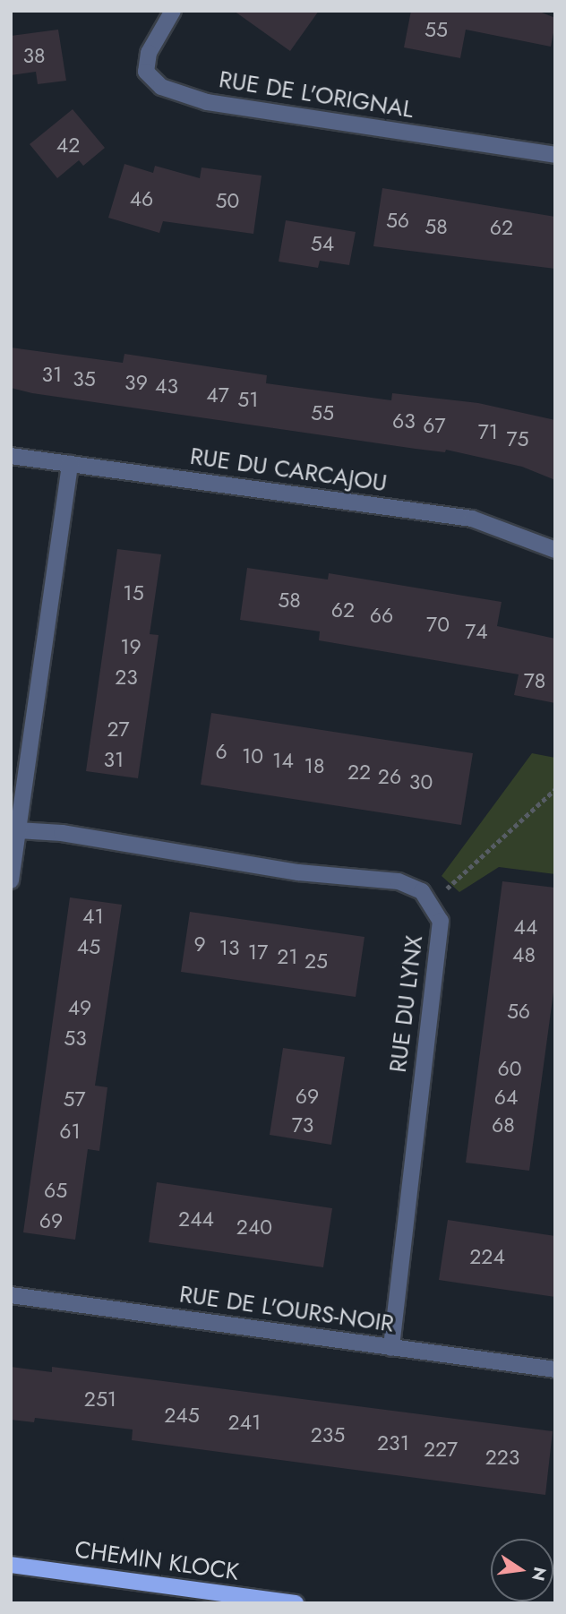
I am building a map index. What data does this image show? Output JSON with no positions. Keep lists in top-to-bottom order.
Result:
{
  "streets": {
    "main road": ["CHEMIN KLOCK"],
    "street": [
      "RUE DE L'ORIGNAL",
      "RUE DU CARCAJOU",
      "RUE DU LYNX",
      "RUE DE L'OURS-NOIR"
    ]
  },
  "crossings": [
    ["RUE DU LYNX", "RUE DE L'OURS-NOIR"]
  ],
  "house_numbers": [
    "55",
    "38",
    "42",
    "46",
    "50",
    "56",
    "58",
    "62",
    "54",
    "31",
    "35",
    "39",
    "43",
    "47",
    "51",
    "55",
    "63",
    "67",
    "71",
    "75",
    "15",
    "58",
    "62",
    "66",
    "70",
    "74",
    "19",
    "23",
    "78",
    "27",
    "6",
    "10",
    "31",
    "14",
    "18",
    "22",
    "26",
    "30",
    "41",
    "44",
    "9",
    "45",
    "13",
    "17",
    "48",
    "21",
    "25",
    "49",
    "56",
    "53",
    "60",
    "69",
    "64",
    "57",
    "73",
    "68",
    "61",
    "65",
    "244",
    "69",
    "240",
    "224",
    "251",
    "245",
    "241",
    "235",
    "231",
    "227",
    "223"
  ],
  "north": "right"
}
